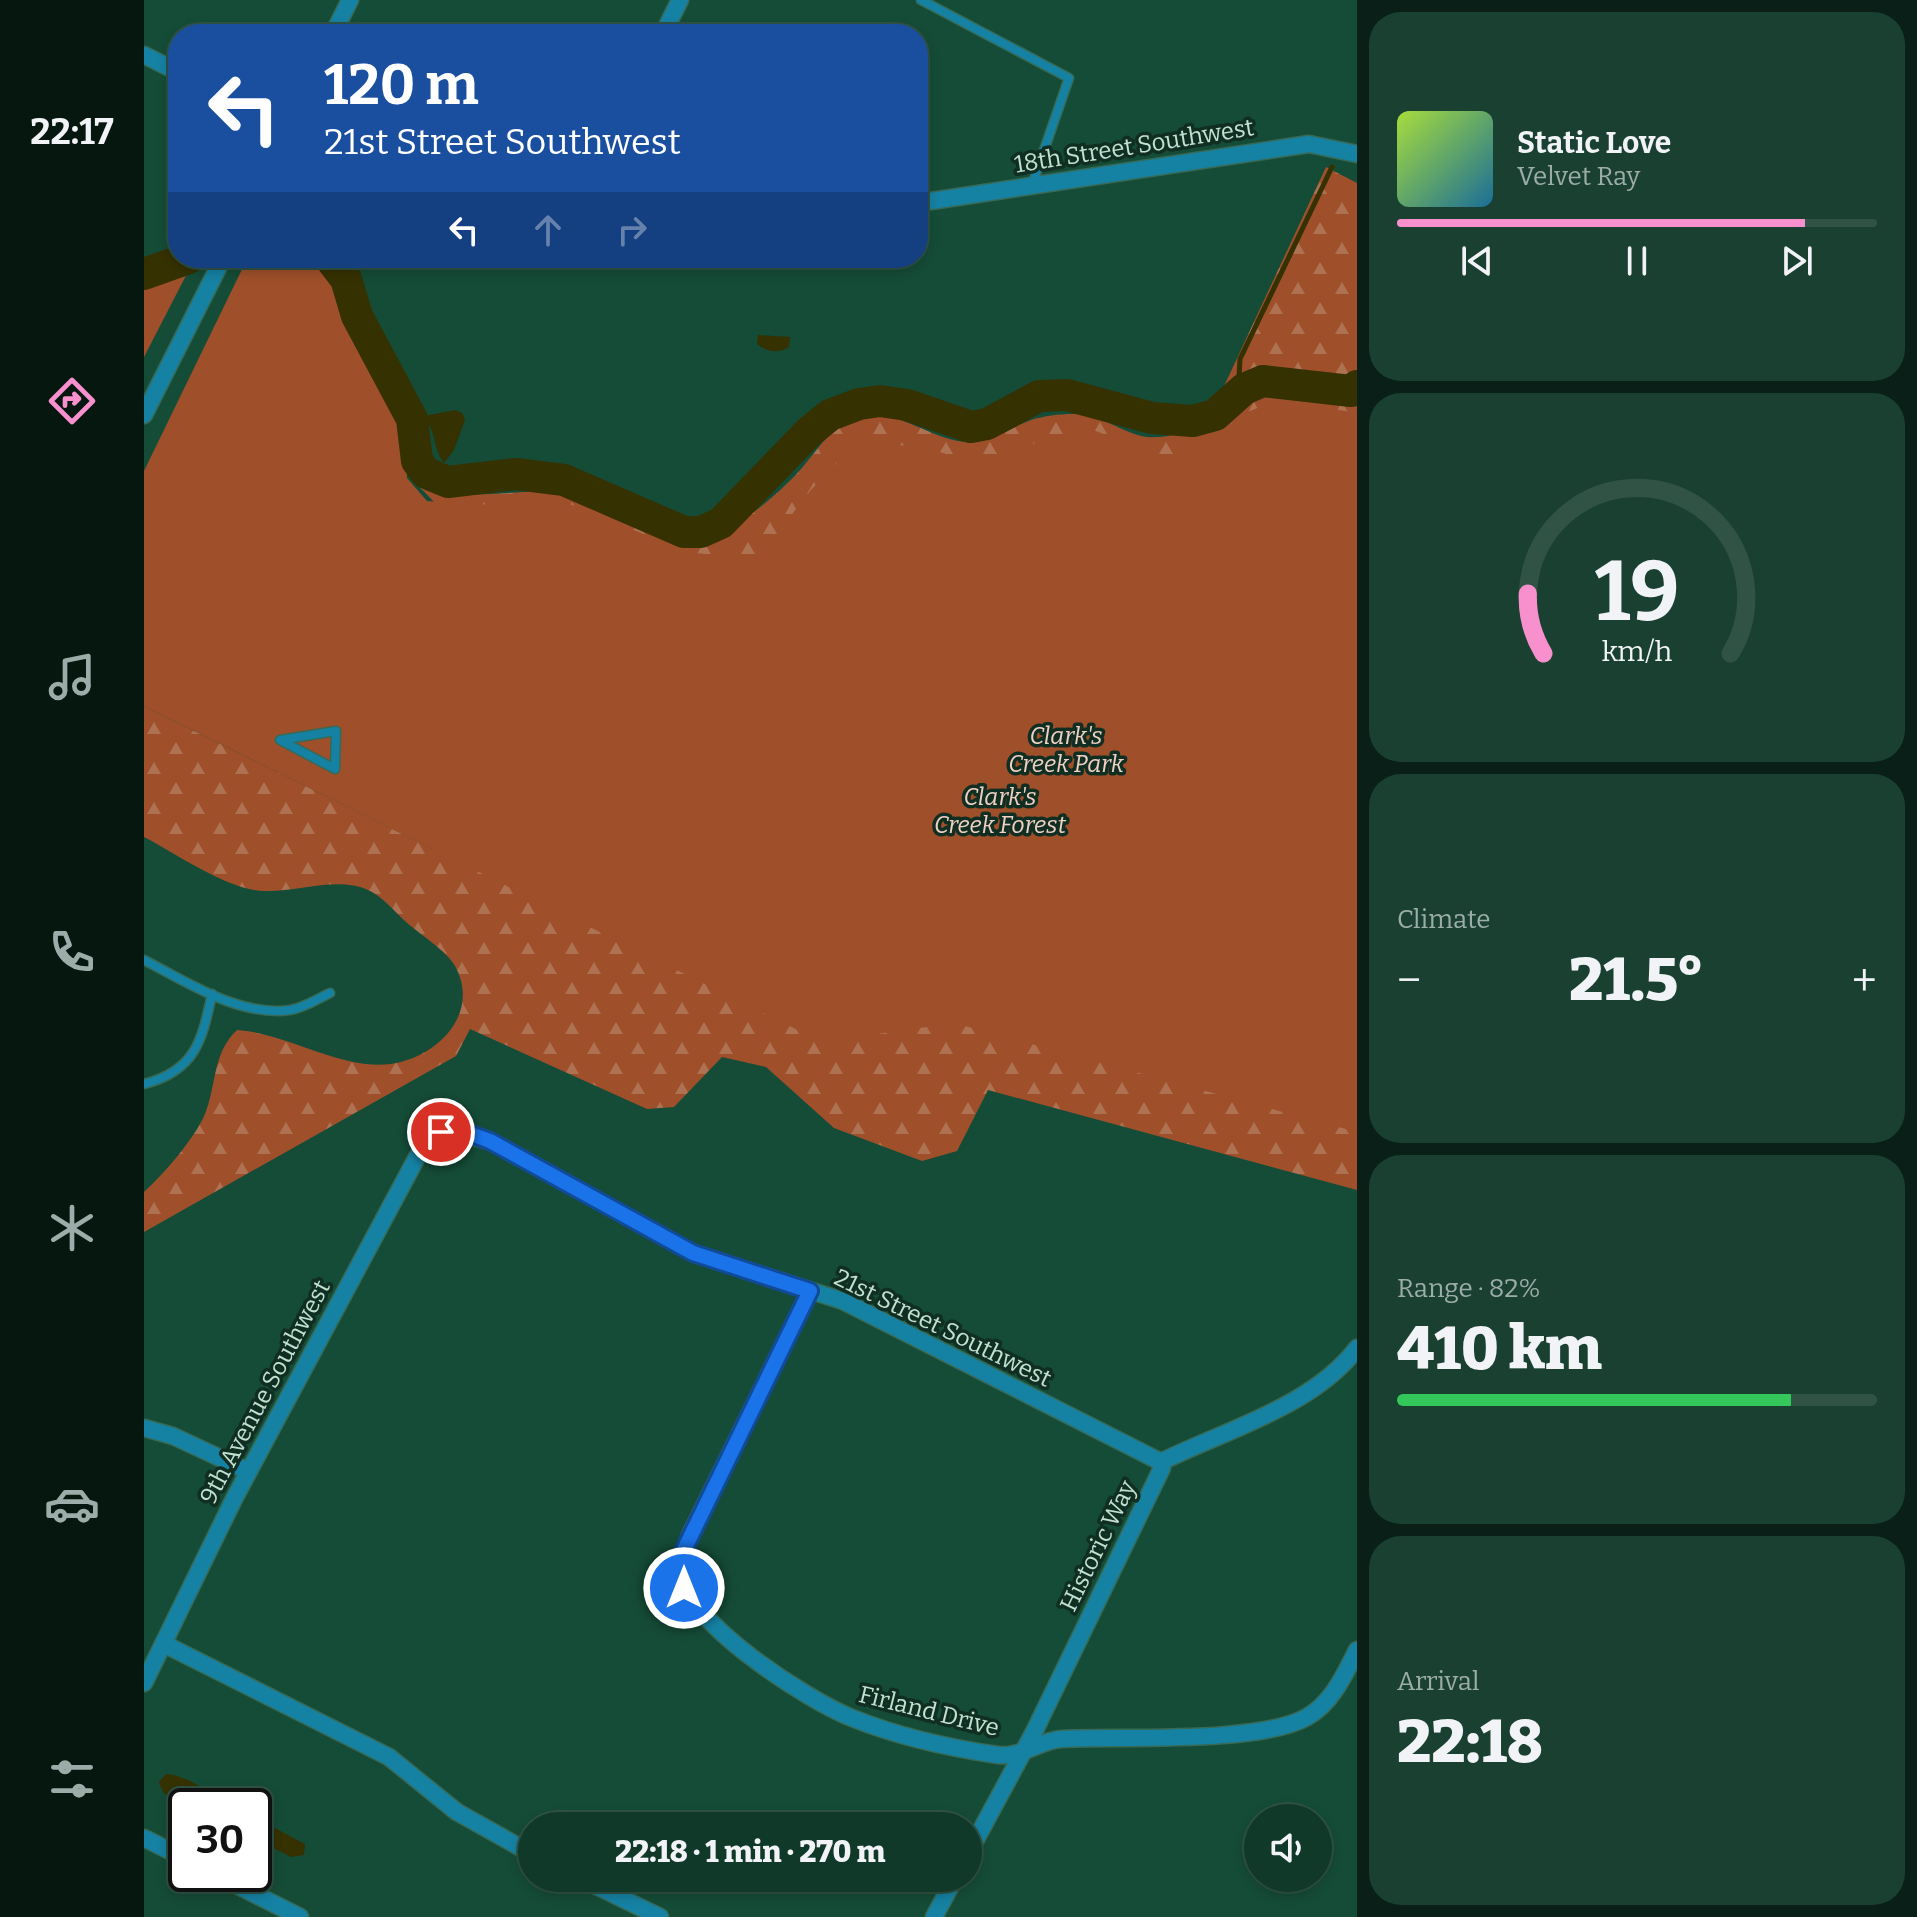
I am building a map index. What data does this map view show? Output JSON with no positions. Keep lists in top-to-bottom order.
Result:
{
  "streets": {
    "street": [
      "18th Street Southwest",
      "21st Street Southwest",
      "9th Avenue Southwest",
      "Historic Way",
      "Firland Drive"
    ]
  },
  "crossings": [
    ["21st Street Southwest", "9th Avenue Southwest"],
    ["21st Street Southwest", "Historic Way"],
    ["21st Street Southwest", "Firland Drive"],
    ["Historic Way", "Firland Drive"]
  ],
  "parks": ["Clark's Creek Park", "Clark's Creek Forest"],
  "page": {
    "tabs": "22:17",
    "turn": ["120 m", "21st Street Southwest"],
    "song": ["Static Love", "Velvet Ray"],
    "tile": [
      "Climate",
      ["Range · 82%", "410 km"],
      ["Arrival", "22:18"]
    ],
    "heat": ["−", "21.5°", "+"],
    "limit": "30",
    "trip": "22:18 · 1 min · 270 m",
    "gauge": ["19", "km/h"]
  }
}
